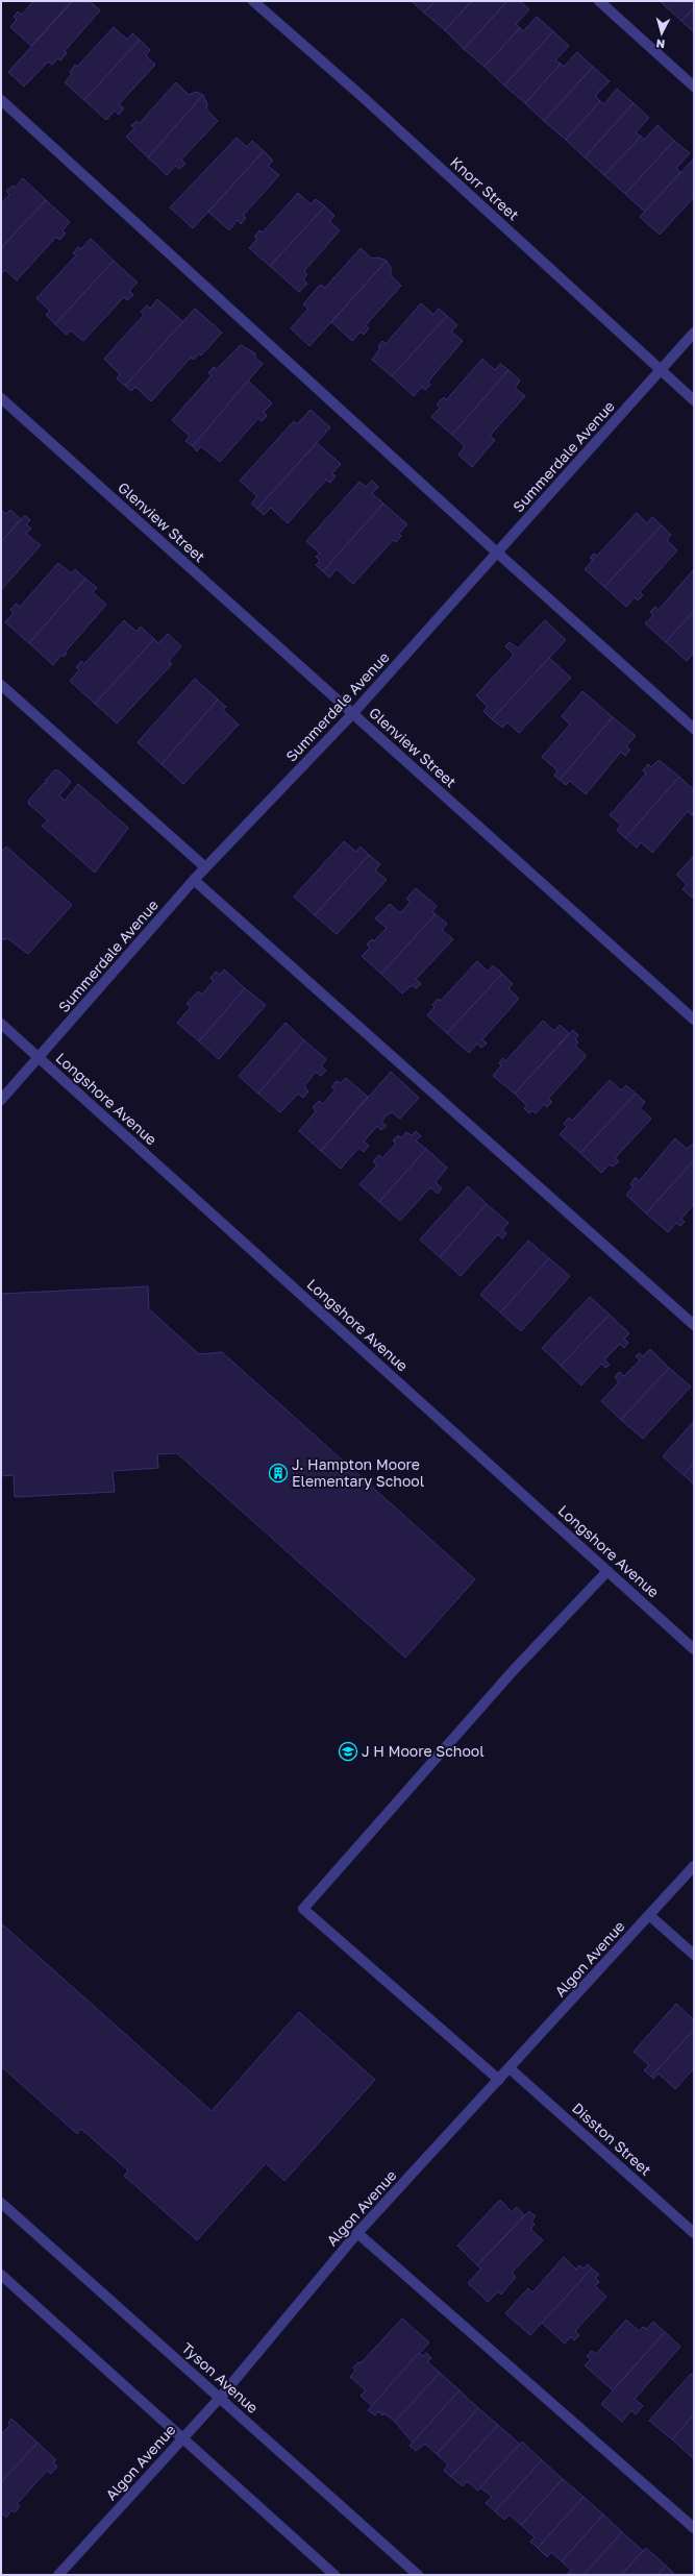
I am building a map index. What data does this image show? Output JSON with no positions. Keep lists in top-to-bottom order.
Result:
{
  "streets": {
    "street": [
      "Knorr Street",
      "Summerdale Avenue",
      "Glenview Street",
      "Longshore Avenue",
      "Algon Avenue",
      "Disston Street",
      "Tyson Avenue"
    ]
  },
  "crossings": [
    ["Knorr Street", "Summerdale Avenue"],
    ["Summerdale Avenue", "Glenview Street"],
    ["Summerdale Avenue", "Longshore Avenue"],
    ["Algon Avenue", "Disston Street"],
    ["Algon Avenue", "Tyson Avenue"]
  ],
  "places": {
    "building": ["J. Hampton Moore Elementary School"],
    "school or university": ["J H Moore School"]
  },
  "north": "bottom"
}
